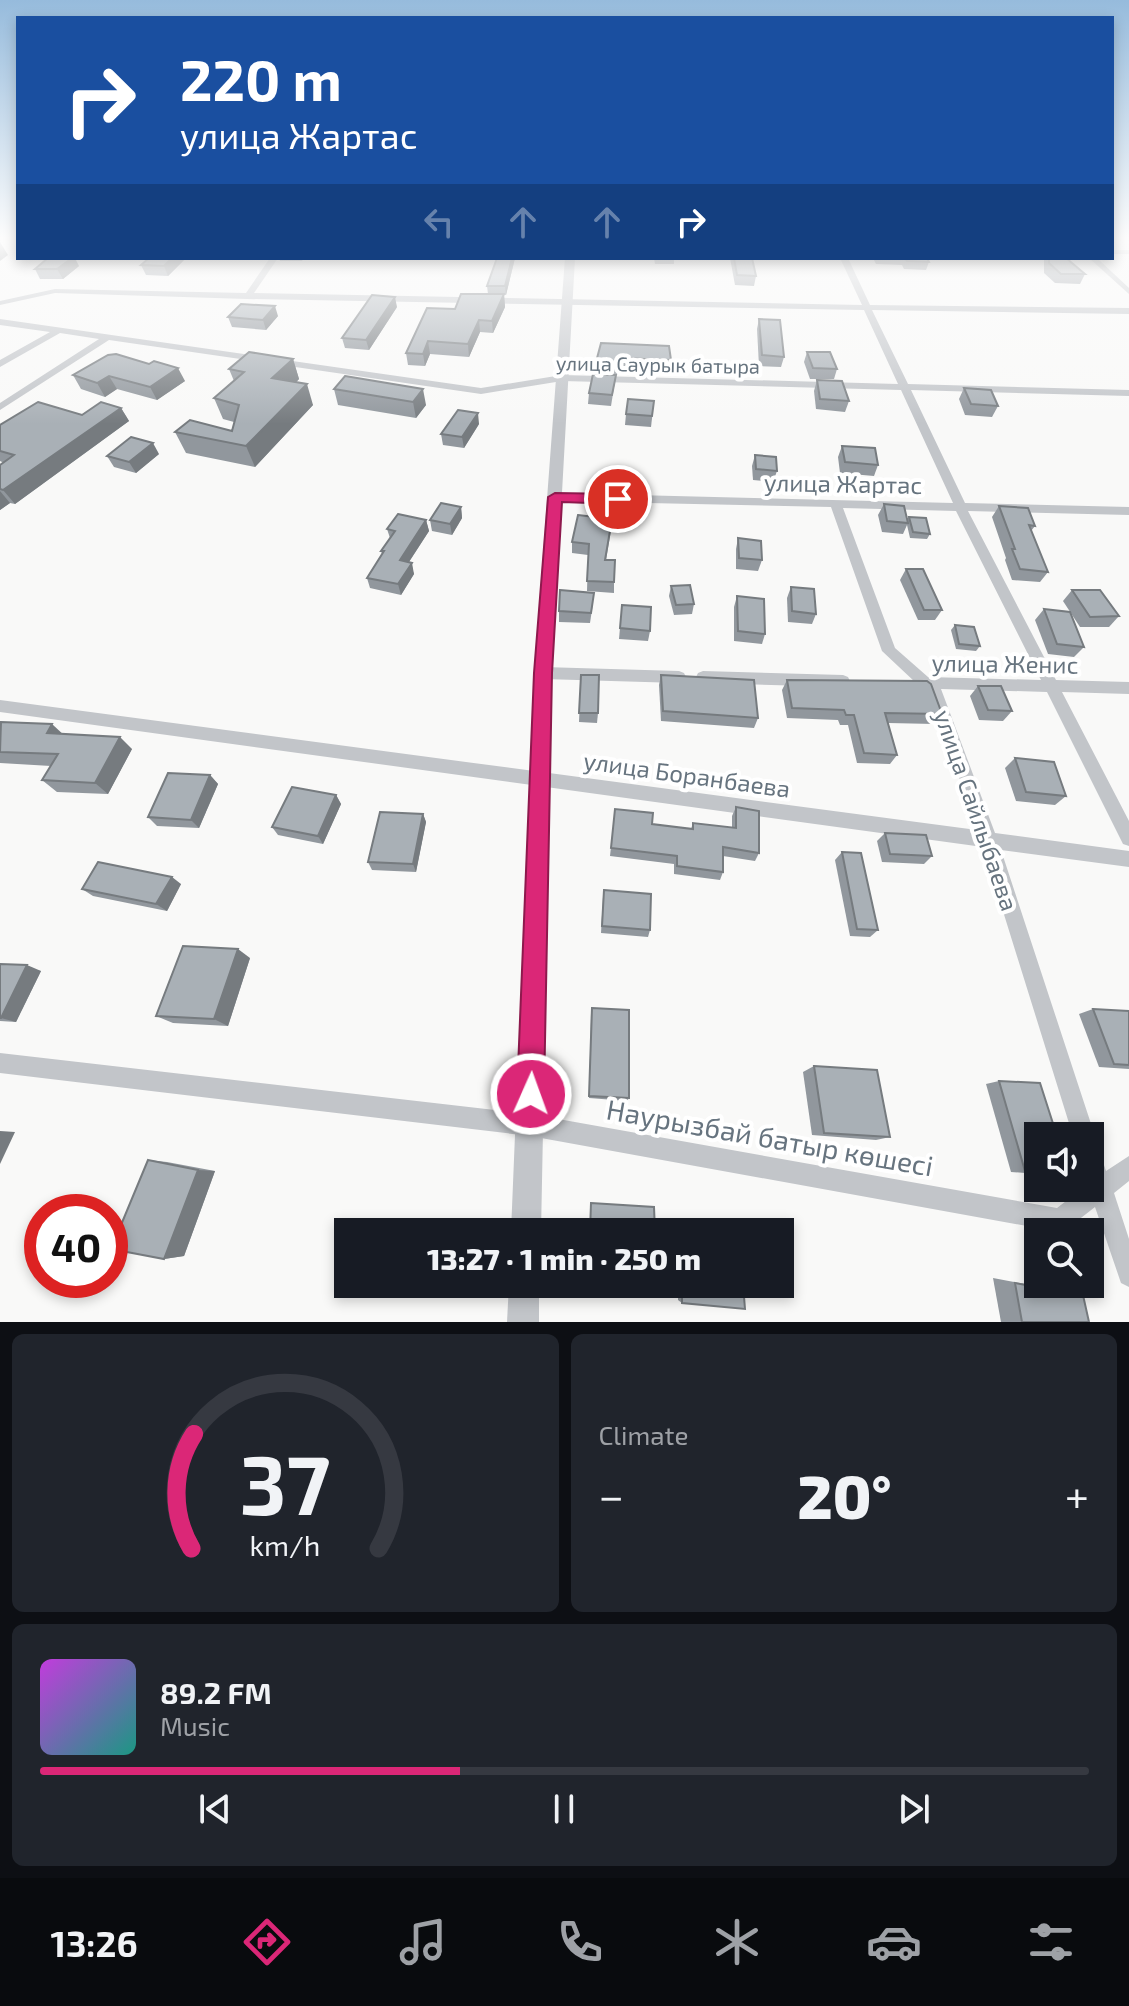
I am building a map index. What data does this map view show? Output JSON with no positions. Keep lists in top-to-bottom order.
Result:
{
  "streets": {
    "street": [
      "улица Саурык батыра",
      "улица Жартас",
      "улица Женис",
      "улица Боранбаева",
      "улица Сайлыбаева",
      "Наурызбай батыр көшесі"
    ]
  },
  "crossings": [
    ["улица Жартас", "улица Сайлыбаева"],
    ["улица Женис", "улица Сайлыбаева"],
    ["улица Боранбаева", "улица Сайлыбаева"]
  ],
  "page": {
    "turn": ["220 m", "улица Жартас"],
    "limit": "40",
    "trip": "13:27 · 1 min · 250 m",
    "tile": "Climate",
    "heat": ["−", "20°", "+"],
    "song": ["89.2 FM", "Music"],
    "tabs": "13:26",
    "gauge": ["37", "km/h"]
  }
}
